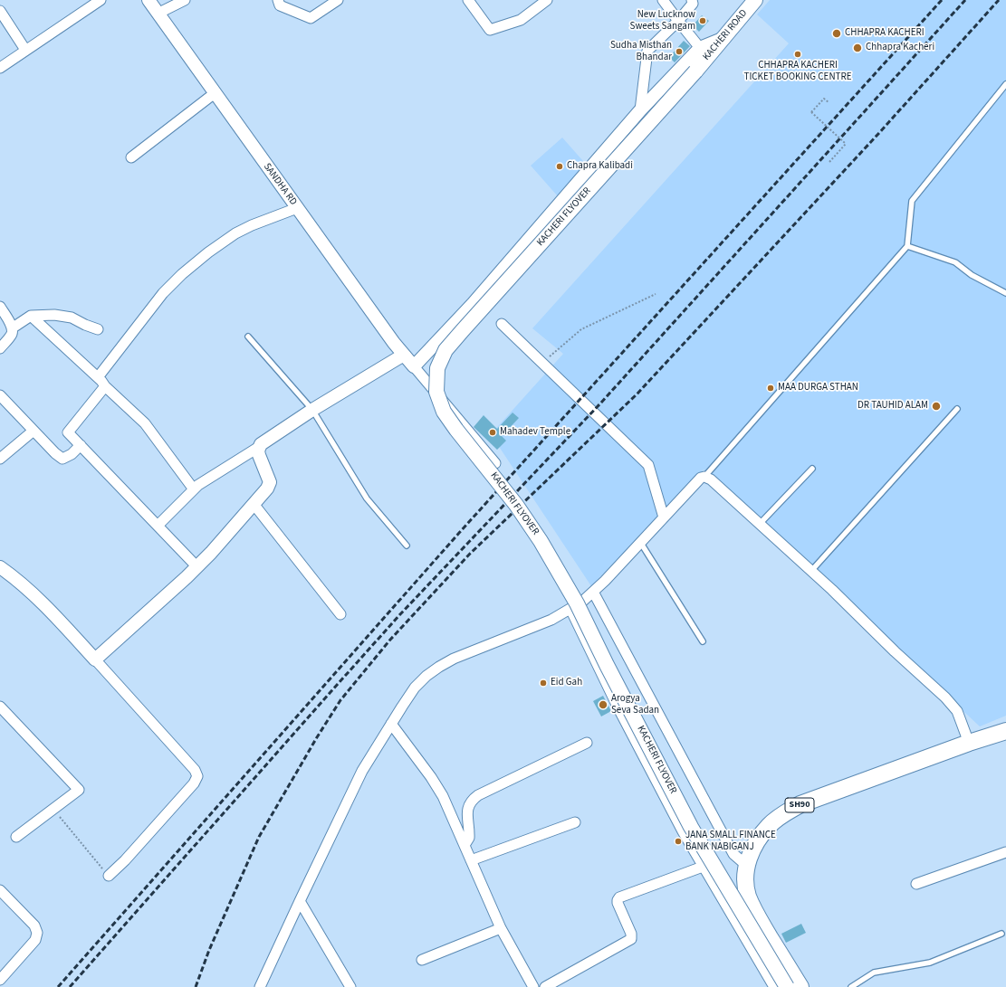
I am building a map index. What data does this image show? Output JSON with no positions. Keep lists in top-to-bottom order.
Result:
{
  "streets": {
    "main road": ["KACHERI ROAD", "KACHERI FLYOVER", "SH90"],
    "street": ["SANDHA RD"]
  },
  "crossings": [
    ["KACHERI ROAD", "KACHERI FLYOVER"]
  ],
  "places": [
    "New Lucknow Sweets Sangam",
    "CHHAPRA KACHERI",
    "Chhapra Kacheri",
    "Sudha Misthan Bhandar",
    "CHHAPRA KACHERI TICKET BOOKING CENTRE",
    "Chapra Kalibadi",
    "MAA DURGA STHAN",
    "DR TAUHID ALAM",
    "Mahadev Temple",
    "Eid Gah",
    "Arogya Seva Sadan",
    "JANA SMALL FINANCE BANK NABIGANJ"
  ]
}
